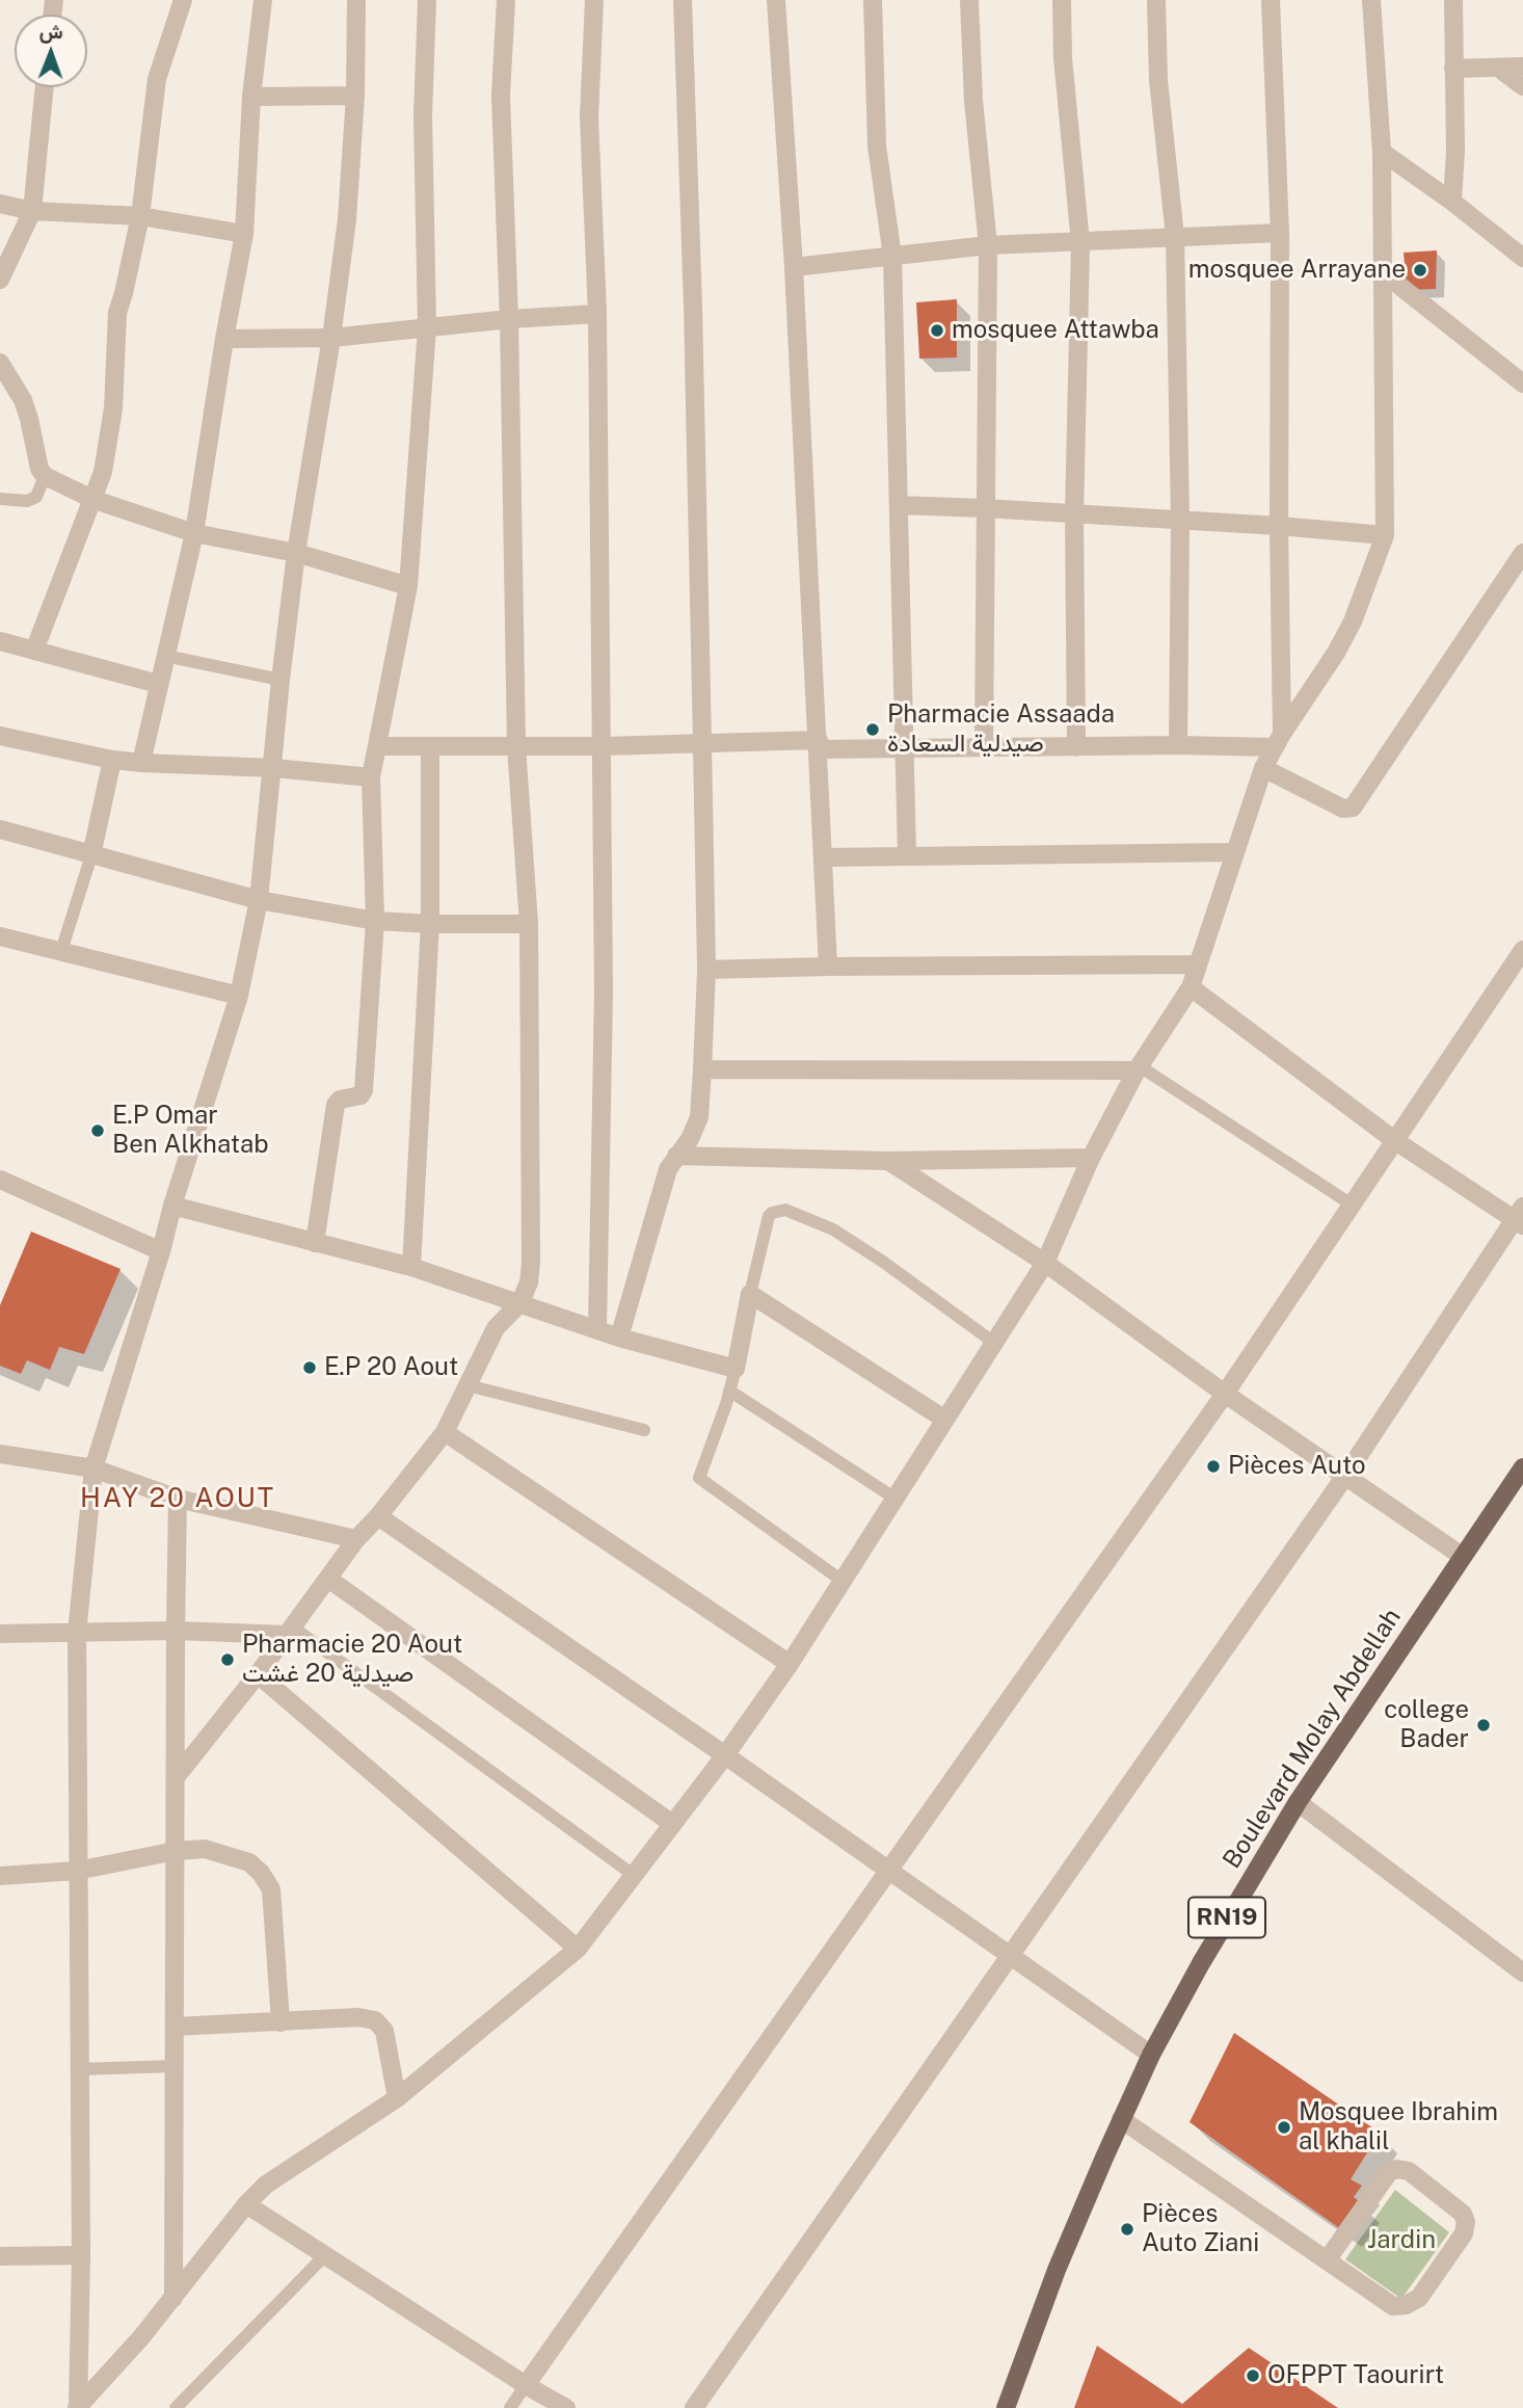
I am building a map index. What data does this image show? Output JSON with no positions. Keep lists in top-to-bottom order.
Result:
{
  "streets": {
    "main road": ["Boulevard Molay Abdellah", "RN19"]
  },
  "districts": ["HAY 20 AOUT"],
  "parks": ["Jardin"],
  "places": [
    "mosquee Arrayane",
    "mosquee Attawba",
    "Pharmacie Assaada صيدلية السعادة",
    "E.P Omar Ben Alkhatab",
    "E.P 20 Aout",
    "Pièces Auto",
    "Pharmacie 20 Aout صيدلية 20 غشت",
    "college Bader",
    "Mosquee Ibrahim al khalil",
    "Pièces Auto Ziani",
    "OFPPT Taourirt"
  ],
  "north": "top"
}
